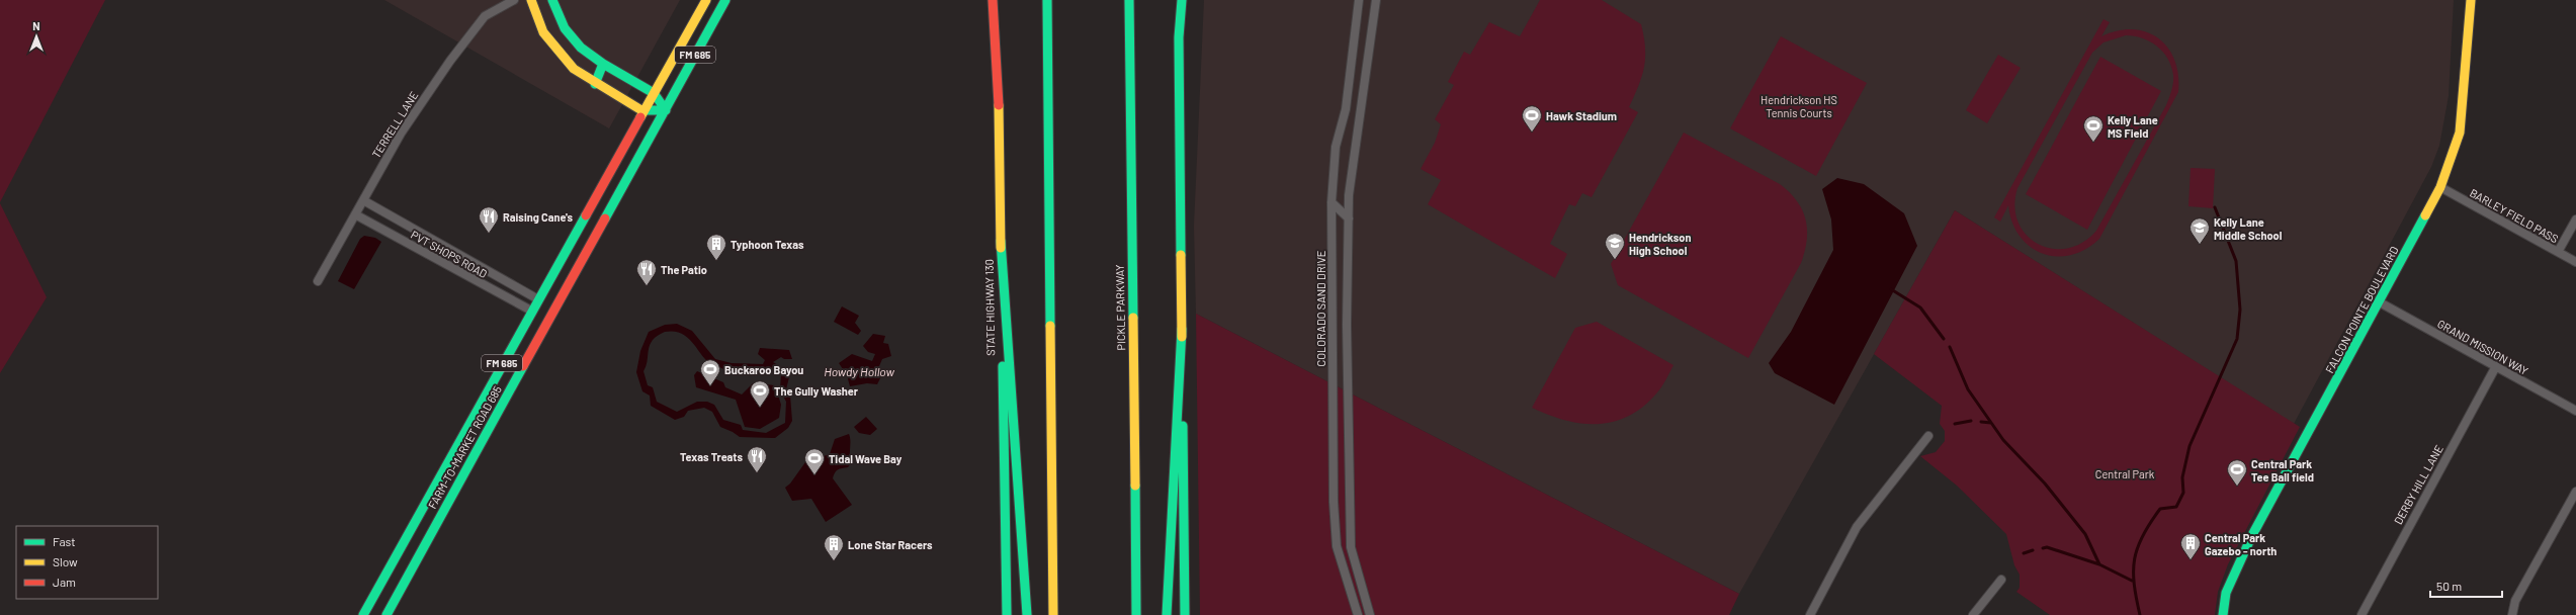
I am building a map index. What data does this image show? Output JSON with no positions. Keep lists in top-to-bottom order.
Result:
{
  "streets": {
    "main road": [
      "FM 685",
      "STATE HIGHWAY 130",
      "PICKLE PARKWAY",
      "FALCON POINTE BOULEVARD",
      "FARM-TO-MARKET ROAD 685"
    ],
    "street": [
      "TERRELL LANE",
      "BARLEY FIELD PASS",
      "PVT SHOPS ROAD",
      "COLORADO SAND DRIVE",
      "GRAND MISSION WAY",
      "DERBY HILL LANE"
    ]
  },
  "crossings": [
    ["FM 685", "PVT SHOPS ROAD"],
    ["FM 685", "FARM-TO-MARKET ROAD 685"],
    ["TERRELL LANE", "PVT SHOPS ROAD"],
    ["BARLEY FIELD PASS", "FALCON POINTE BOULEVARD"],
    ["FALCON POINTE BOULEVARD", "GRAND MISSION WAY"],
    ["GRAND MISSION WAY", "DERBY HILL LANE"]
  ],
  "water": ["Howdy Hollow"],
  "parks": ["Hendrickson HS Tennis Courts", "Central Park"],
  "places": {
    "sports": [
      "Hawk Stadium",
      "Kelly Lane MS Field",
      "Buckaroo Bayou",
      "The Gully Washer",
      "Tidal Wave Bay",
      "Central Park Tee Ball field"
    ],
    "restaurant": ["Raising Cane's", "The Patio", "Texas Treats"],
    "school or university": ["Kelly Lane Middle School", "Hendrickson High School"],
    "building": ["Typhoon Texas", "Central Park Gazebo - north", "Lone Star Racers"]
  },
  "legend": ["Fast", "Slow", "Jam"],
  "scale_bar": "50 m",
  "north": "top"
}
